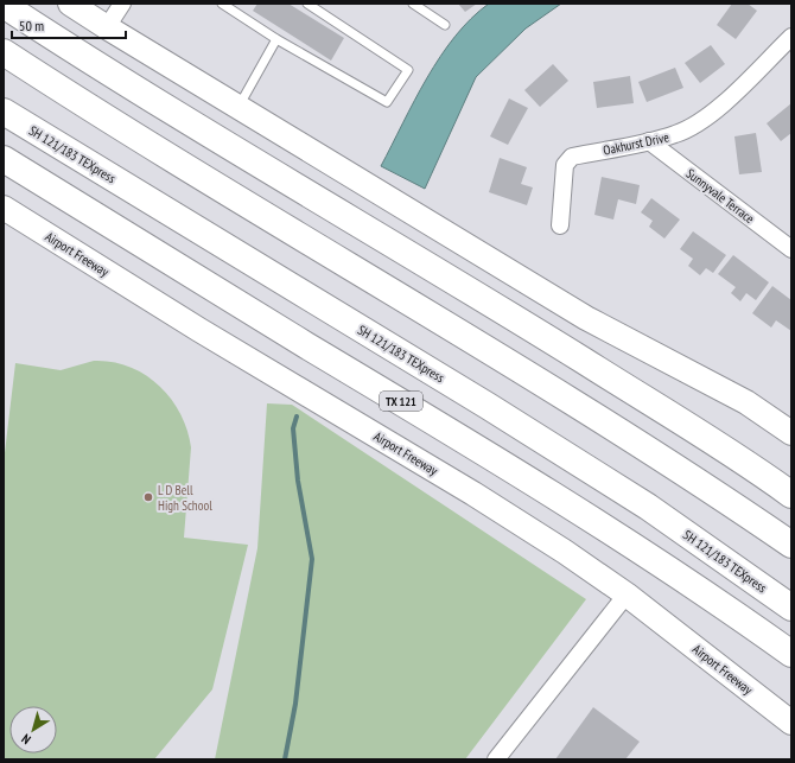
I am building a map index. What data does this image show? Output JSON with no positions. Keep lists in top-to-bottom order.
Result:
{
  "streets": {
    "highway": ["SH 121/183 TEXpress", "TX 121"],
    "main road": ["Airport Freeway"],
    "street": ["Oakhurst Drive", "Sunnyvale Terrace"]
  },
  "crossings": [
    ["Oakhurst Drive", "Sunnyvale Terrace"]
  ],
  "places": ["L D Bell High School"],
  "scale_bar": "50 m",
  "north": "bottom left"
}
